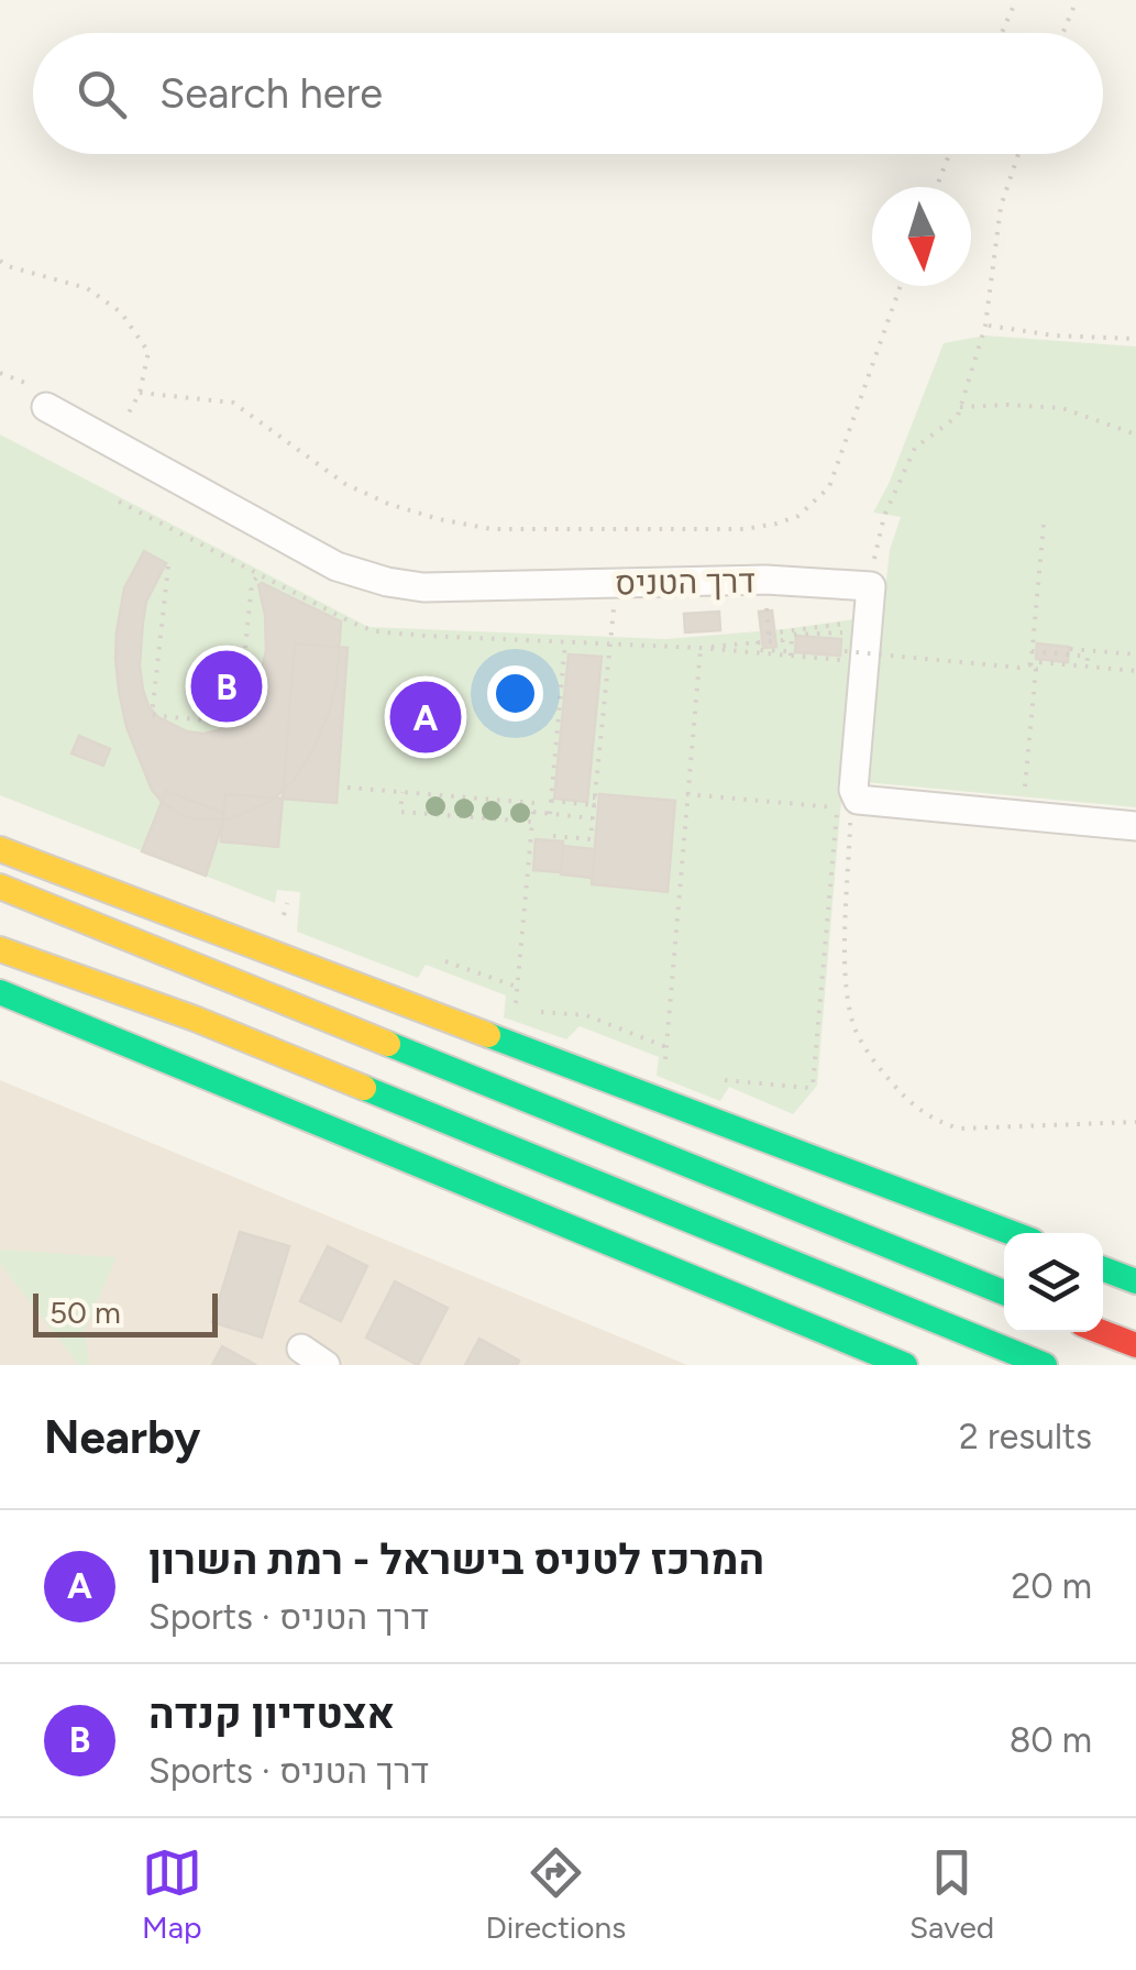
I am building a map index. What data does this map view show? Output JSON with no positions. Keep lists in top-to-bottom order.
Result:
{
  "streets": {
    "street": ["דרך הטניס"]
  },
  "scale_bar": "50 m",
  "north": "bottom",
  "page": {
    "search": "Search here",
    "pins": ["B", "A"],
    "scale": "50 m",
    "heading": ["Nearby", "2 results"],
    "list": [
      {
        "mark": "A",
        "name": "המרכז לטניס בישראל - רמת השרון",
        "note": "Sports · דרך הטניס",
        "value": "20 m"
      },
      {
        "mark": "B",
        "name": "אצטדיון קנדה",
        "note": "Sports · דרך הטניס",
        "value": "80 m"
      }
    ],
    "nav": ["Map", "Directions", "Saved"]
  }
}
